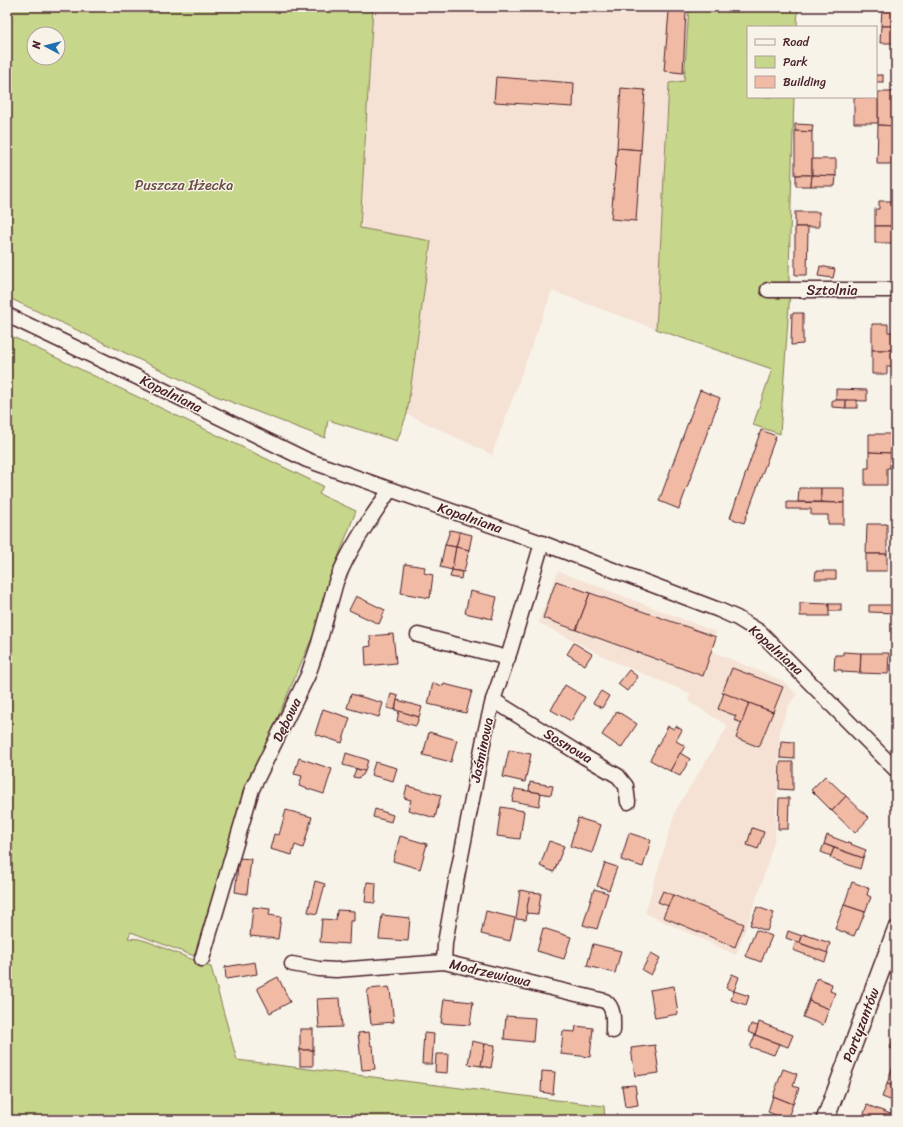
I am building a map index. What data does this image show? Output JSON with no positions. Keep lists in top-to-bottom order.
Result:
{
  "streets": {
    "street": [
      "Sztolnia",
      "Kopalniana",
      "Dębowa",
      "Sosnowa",
      "Jaśminowa",
      "Modrzewiowa",
      "Partyzantów"
    ]
  },
  "crossings": [
    ["Kopalniana", "Dębowa"],
    ["Kopalniana", "Jaśminowa"],
    ["Sosnowa", "Jaśminowa"],
    ["Jaśminowa", "Modrzewiowa"]
  ],
  "parks": ["Puszcza Iłżecka"],
  "legend": ["Road", "Park", "Building"],
  "north": "left"
}
